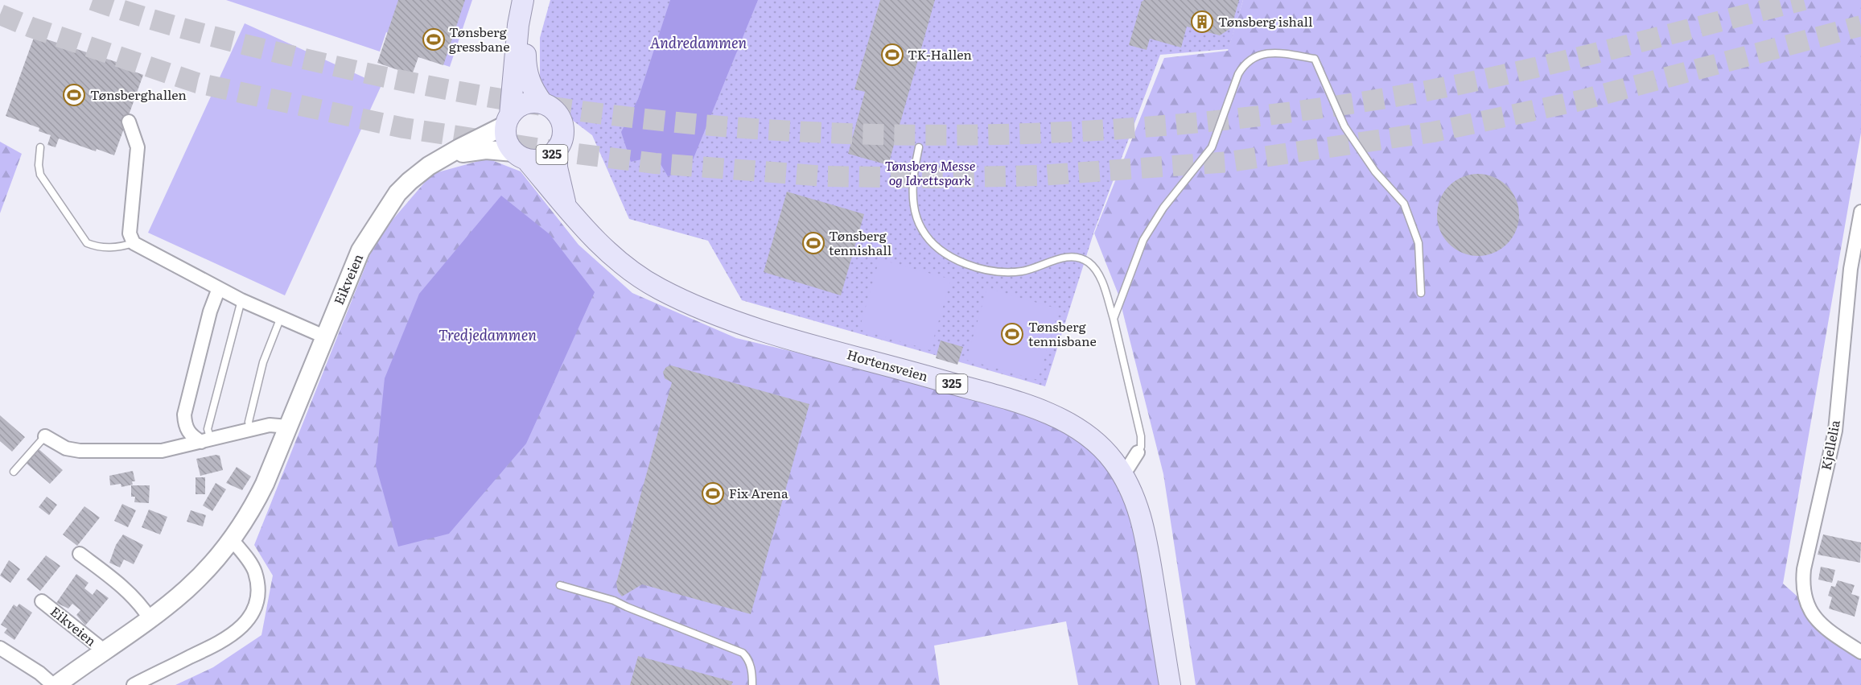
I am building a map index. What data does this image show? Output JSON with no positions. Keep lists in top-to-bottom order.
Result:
{
  "streets": {
    "main road": ["325", "Eikveien", "Hortensveien"],
    "street": ["Kjellelia"]
  },
  "crossings": [
    ["325", "Eikveien"],
    ["325", "Hortensveien"],
    ["Eikveien", "Hortensveien"]
  ],
  "water": ["Andredammen", "Tredjedammen"],
  "parks": ["Tønsberg Messe og Idrettspark"],
  "places": {
    "building": ["Tønsberg ishall"],
    "sports": [
      "Tønsberg gressbane",
      "TK-Hallen",
      "Tønsberghallen",
      "Tønsberg tennishall",
      "Tønsberg tennisbane",
      "Fix Arena"
    ]
  }
}
